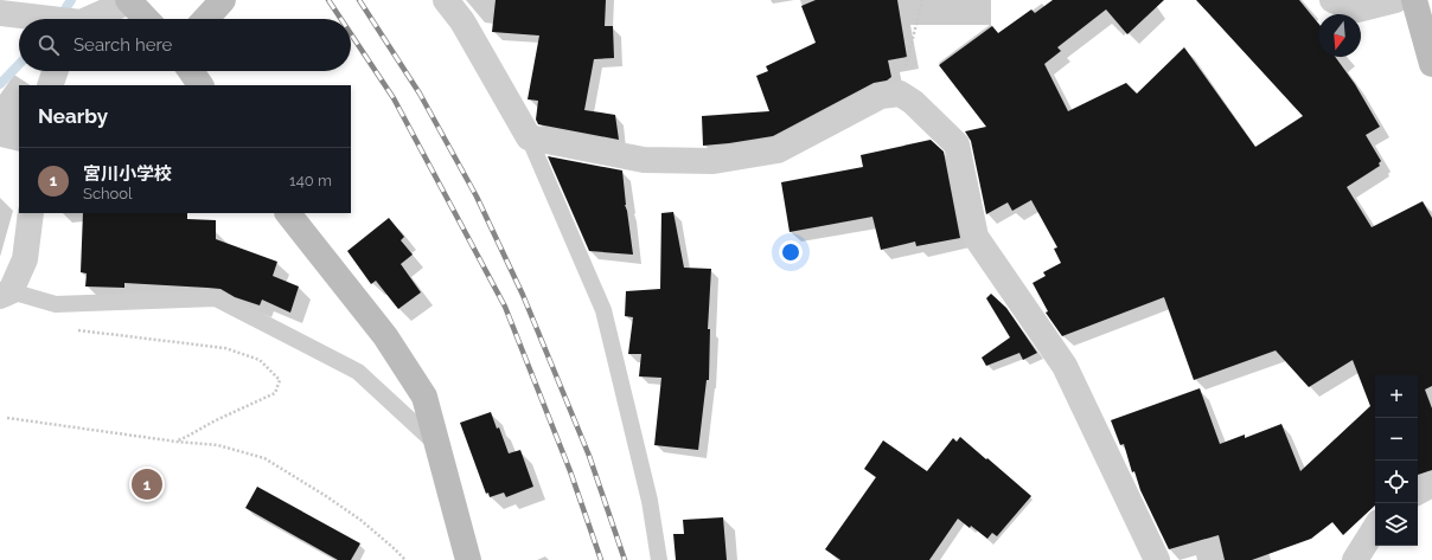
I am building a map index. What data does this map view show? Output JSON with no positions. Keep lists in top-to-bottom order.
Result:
{
  "north": "bottom",
  "page": {
    "search": "Search here",
    "heading": "Nearby",
    "list": [
      {
        "mark": "1",
        "name": "宮川小学校",
        "note": "School",
        "value": "140 m"
      }
    ],
    "map_buttons": ["+", "−"],
    "pins": "1"
  }
}
